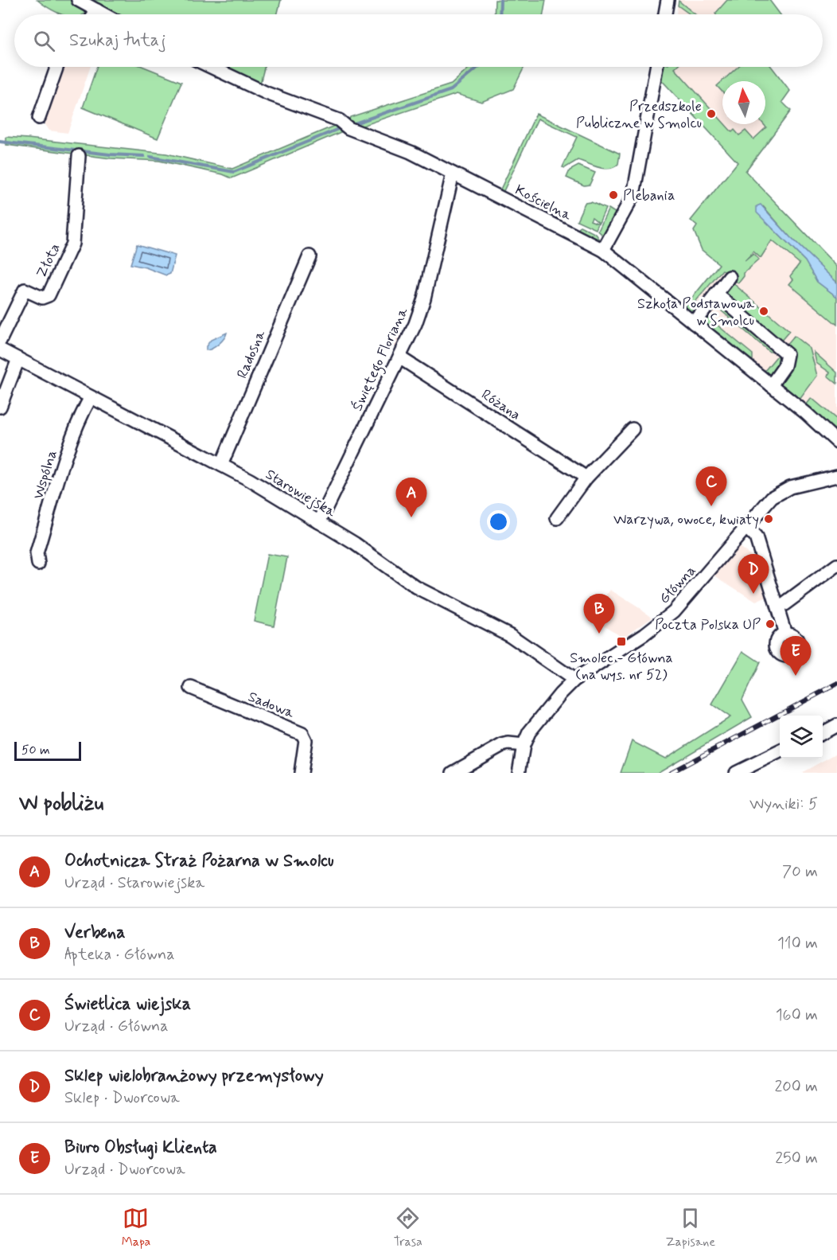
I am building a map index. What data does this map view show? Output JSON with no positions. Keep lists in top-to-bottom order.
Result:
{
  "streets": {
    "street": [
      "Kościelna",
      "Złota",
      "Radosna",
      "Świętego Floriana",
      "Różana",
      "Wspólna",
      "Starowiejska",
      "Główna",
      "Sadowa"
    ]
  },
  "crossings": [
    ["Kościelna", "Świętego Floriana"],
    ["Radosna", "Starowiejska"],
    ["Świętego Floriana", "Różana"],
    ["Świętego Floriana", "Starowiejska"],
    ["Wspólna", "Starowiejska"],
    ["Starowiejska", "Główna"]
  ],
  "places": {
    "other": [
      "Przedszkole Publiczne w Smolcu",
      "Plebania",
      "Szkoła Podstawowa w Smolcu",
      "Warzywa, owoce, kwiaty",
      "Poczta Polska UP"
    ],
    "transit": ["Smolec - Główna (na wys. nr 52)"]
  },
  "scale_bar": "50 m",
  "north": "top",
  "page": {
    "search": "Szukaj tutaj",
    "pins": [
      "C",
      "A",
      "D",
      "B",
      "E"
    ],
    "scale": "50 m",
    "heading": ["W pobliżu", "Wyniki: 5"],
    "list": [
      {
        "mark": "A",
        "name": "Ochotnicza Straż Pożarna w Smolcu",
        "note": "Urząd · Starowiejska",
        "value": "70 m"
      },
      {
        "mark": "B",
        "name": "Verbena",
        "note": "Apteka · Główna",
        "value": "110 m"
      },
      {
        "mark": "C",
        "name": "Świetlica wiejska",
        "note": "Urząd · Główna",
        "value": "160 m"
      },
      {
        "mark": "D",
        "name": "Sklep wielobranżowy przemysłowy",
        "note": "Sklep · Dworcowa",
        "value": "200 m"
      },
      {
        "mark": "E",
        "name": "Biuro Obsługi Klienta",
        "note": "Urząd · Dworcowa",
        "value": "250 m"
      }
    ],
    "nav": ["Mapa", "Trasa", "Zapisane"]
  }
}
